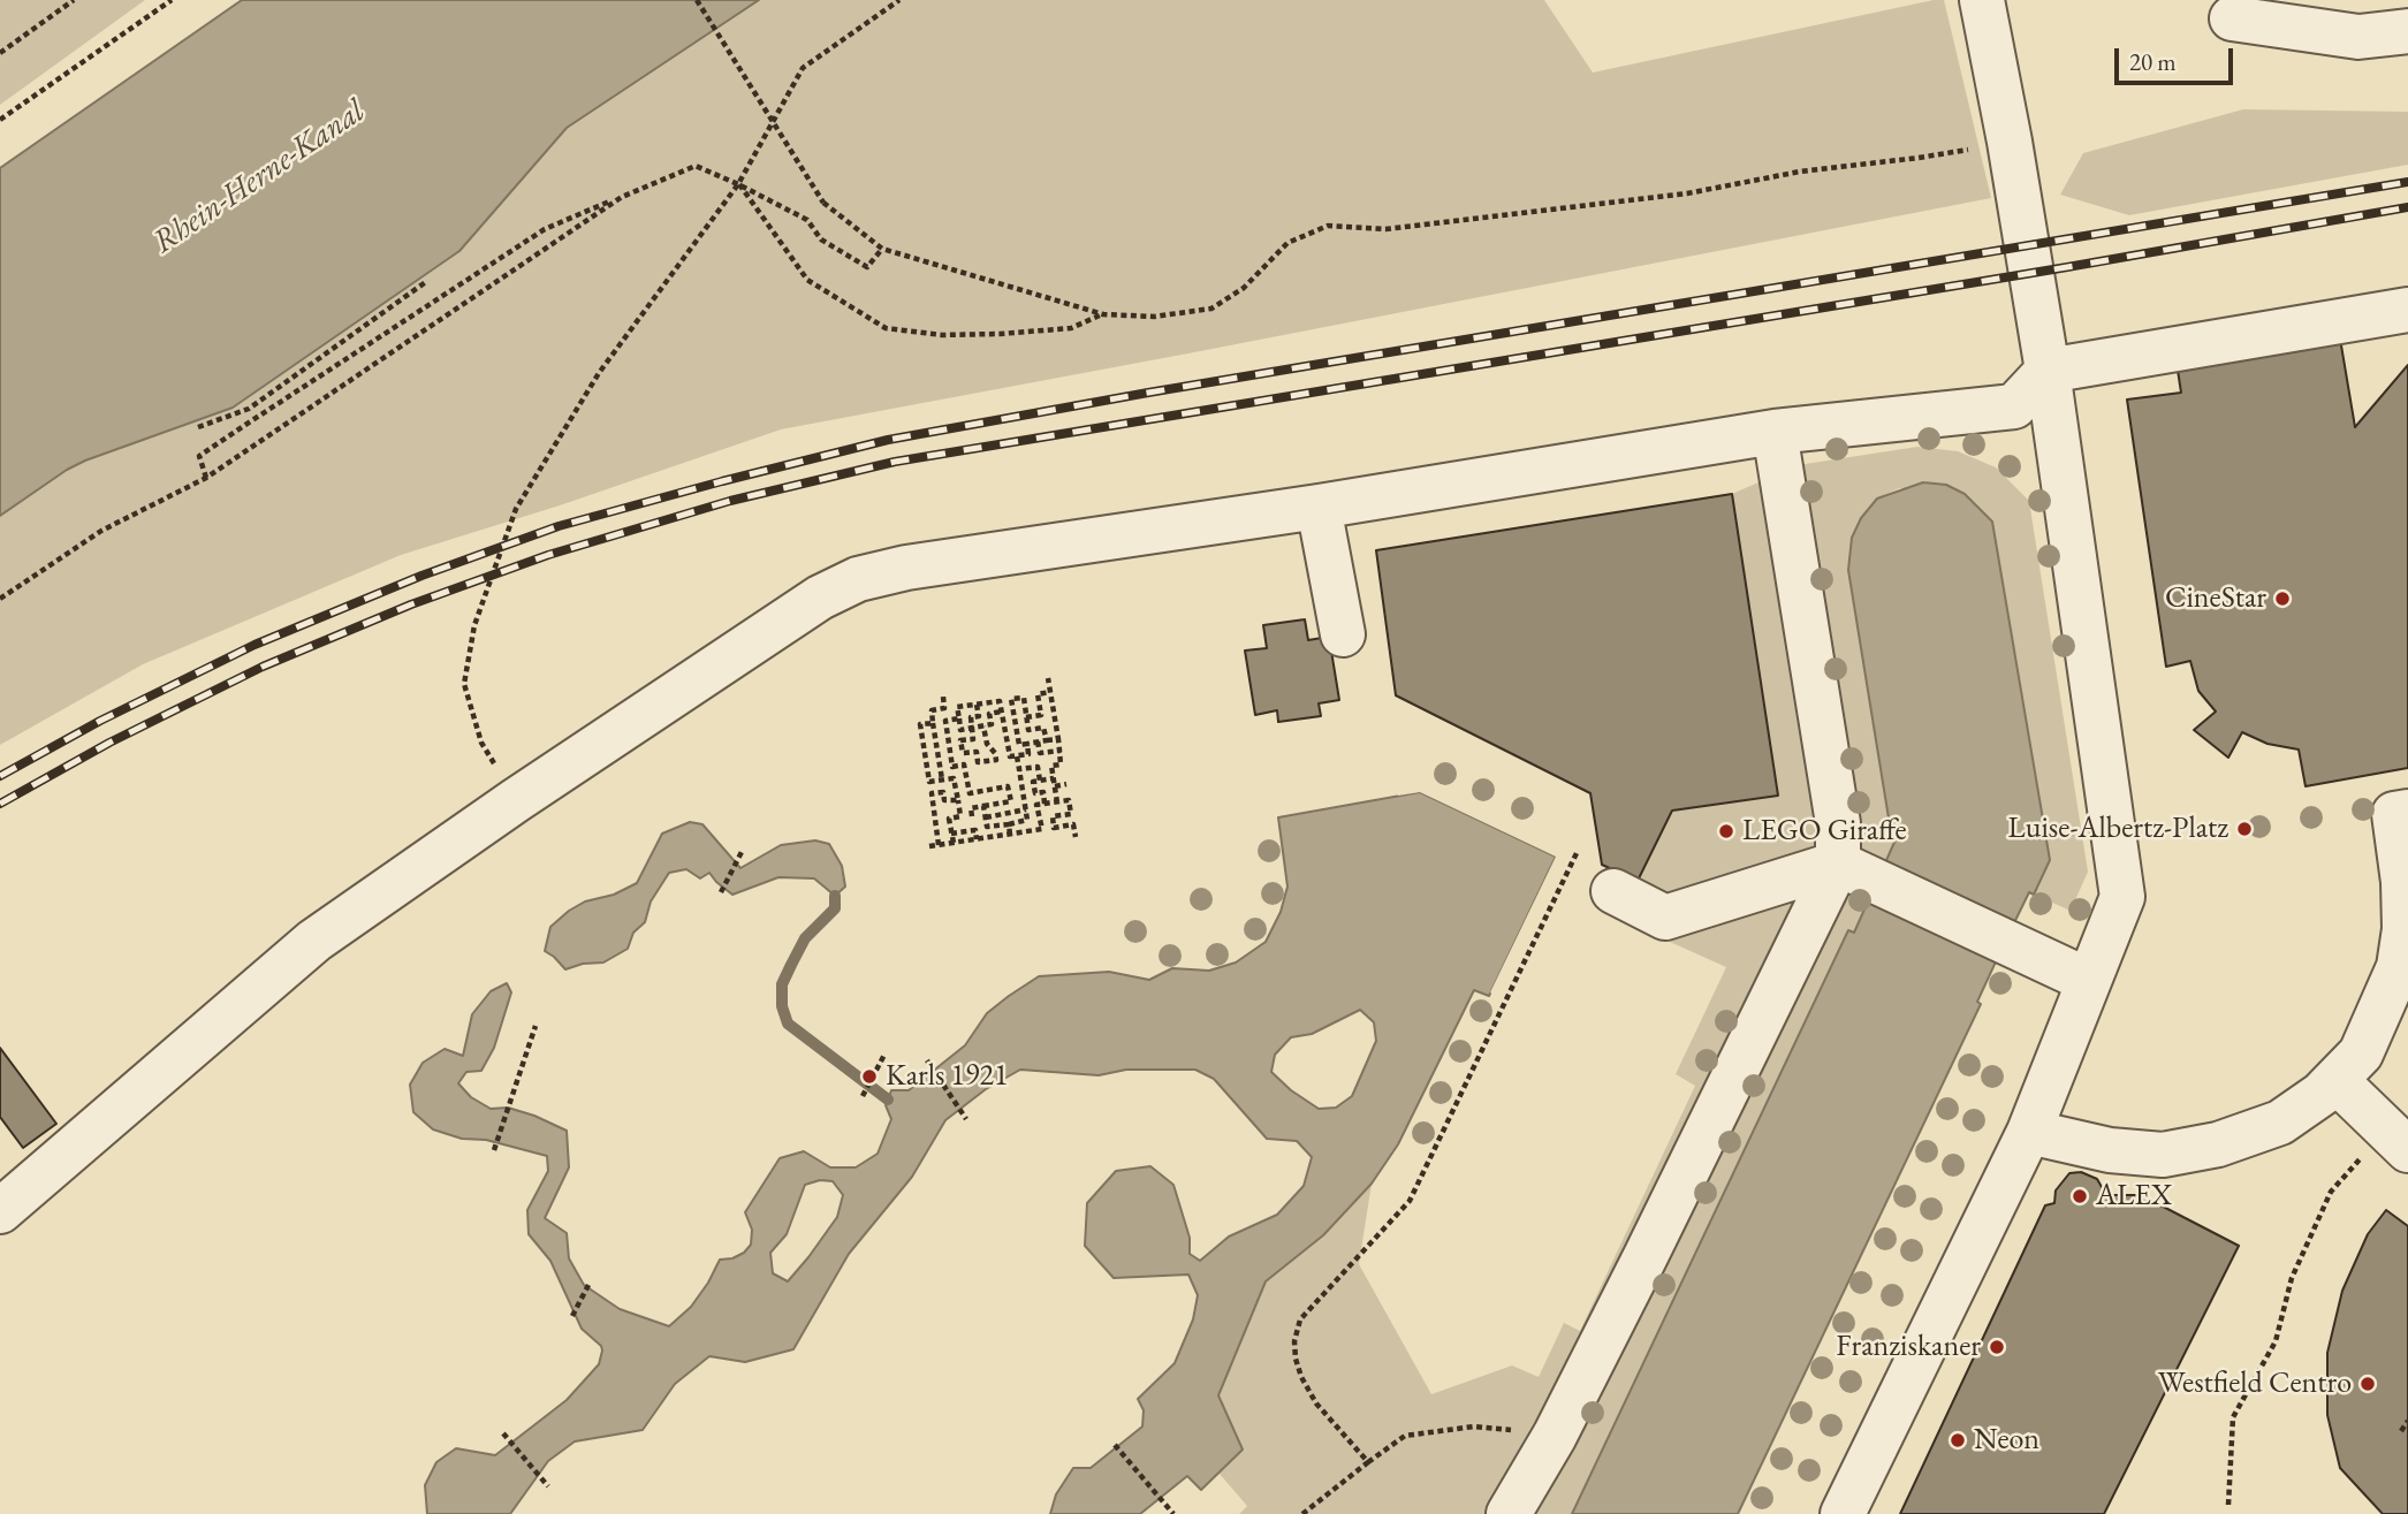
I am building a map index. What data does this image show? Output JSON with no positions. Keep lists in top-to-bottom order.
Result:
{
  "water": ["Rhein-Herne-Kanal"],
  "places": [
    "CineStar",
    "Luise-Albertz-Platz",
    "LEGO Giraffe",
    "Karls 1921",
    "ALEX",
    "Franziskaner",
    "Westfield Centro",
    "Neon"
  ],
  "scale_bar": "20 m"
}
